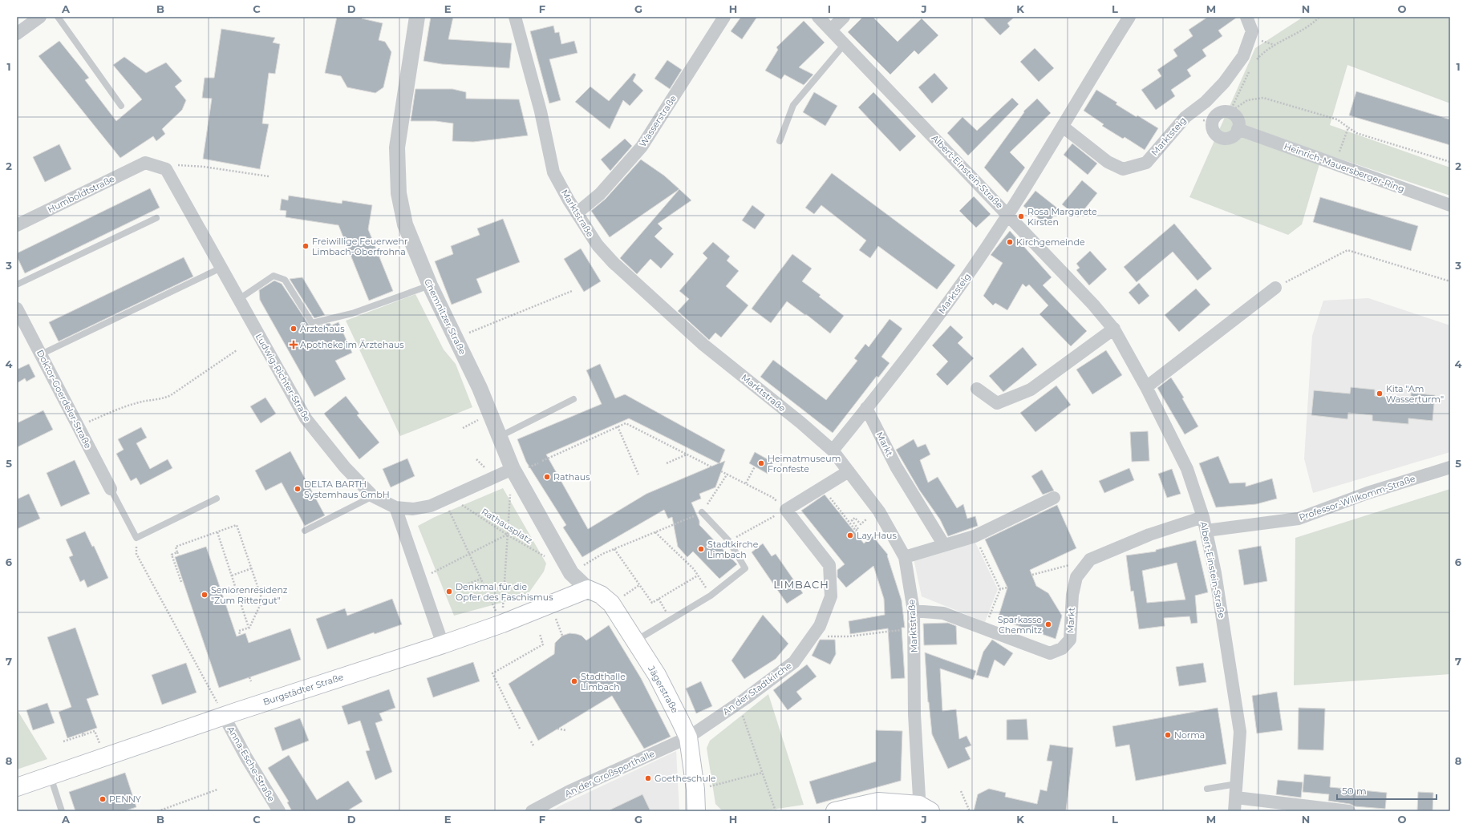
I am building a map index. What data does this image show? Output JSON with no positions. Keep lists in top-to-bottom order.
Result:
{
  "streets": {
    "main road": ["Burgstädter Straße", "Jägerstraße"],
    "street": [
      "Wasserstraße",
      "Marktsteig",
      "Heinrich-Mauersberger-Ring",
      "Albert-Einstein-Straße",
      "Humboldtstraße",
      "Marktstraße",
      "Chemnitzer Straße",
      "Ludwig-Richter-Straße",
      "Doktor-Goerdeler-Straße",
      "Markt",
      "Professor-Willkomm-Straße",
      "An der Stadtkirche",
      "Anna-Esche-Straße",
      "An der Großsporthalle"
    ],
    "path": ["Rathausplatz"]
  },
  "crossings": [
    ["Wasserstraße", "Marktstraße"],
    ["Marktsteig", "Albert-Einstein-Straße"],
    ["Marktsteig", "Marktstraße"],
    ["Marktsteig", "Markt"],
    ["Albert-Einstein-Straße", "Markt"],
    ["Albert-Einstein-Straße", "Professor-Willkomm-Straße"],
    ["Humboldtstraße", "Ludwig-Richter-Straße"],
    ["Marktstraße", "Markt"],
    ["Chemnitzer Straße", "Ludwig-Richter-Straße"],
    ["Chemnitzer Straße", "Rathausplatz"],
    ["Chemnitzer Straße", "Burgstädter Straße"],
    ["Chemnitzer Straße", "Jägerstraße"],
    ["Ludwig-Richter-Straße", "Rathausplatz"],
    ["An der Stadtkirche", "Jägerstraße"],
    ["An der Stadtkirche", "An der Großsporthalle"],
    ["Burgstädter Straße", "Jägerstraße"],
    ["Burgstädter Straße", "Anna-Esche-Straße"],
    ["Jägerstraße", "An der Großsporthalle"]
  ],
  "districts": ["LIMBACH"],
  "places": {
    "other": [
      "Rosa Margarete Kirsten",
      "Kirchgemeinde",
      "Freiwillige Feuerwehr Limbach-Oberfrohna",
      "Ärztehaus",
      "Kita \"Am Wasserturm\"",
      "Heimatmuseum Fronfeste",
      "Rathaus",
      "DELTA BARTH Systemhaus GmbH",
      "Lay Haus",
      "Stadtkirche Limbach",
      "Denkmal für die Opfer des Faschismus",
      "Seniorenresidenz \"Zum Rittergut\"",
      "Sparkasse Chemnitz",
      "Stadthalle Limbach",
      "Norma",
      "Goetheschule",
      "PENNY"
    ],
    "health": ["Apotheke im Ärztehaus"]
  },
  "scale_bar": "50 m",
  "grid": {
    "columns": [
      "A",
      "B",
      "C",
      "D",
      "E",
      "F",
      "G",
      "H",
      "I",
      "J",
      "K",
      "L",
      "M",
      "N",
      "O"
    ],
    "rows": [
      "1",
      "2",
      "3",
      "4",
      "5",
      "6",
      "7",
      "8"
    ]
  }
}
